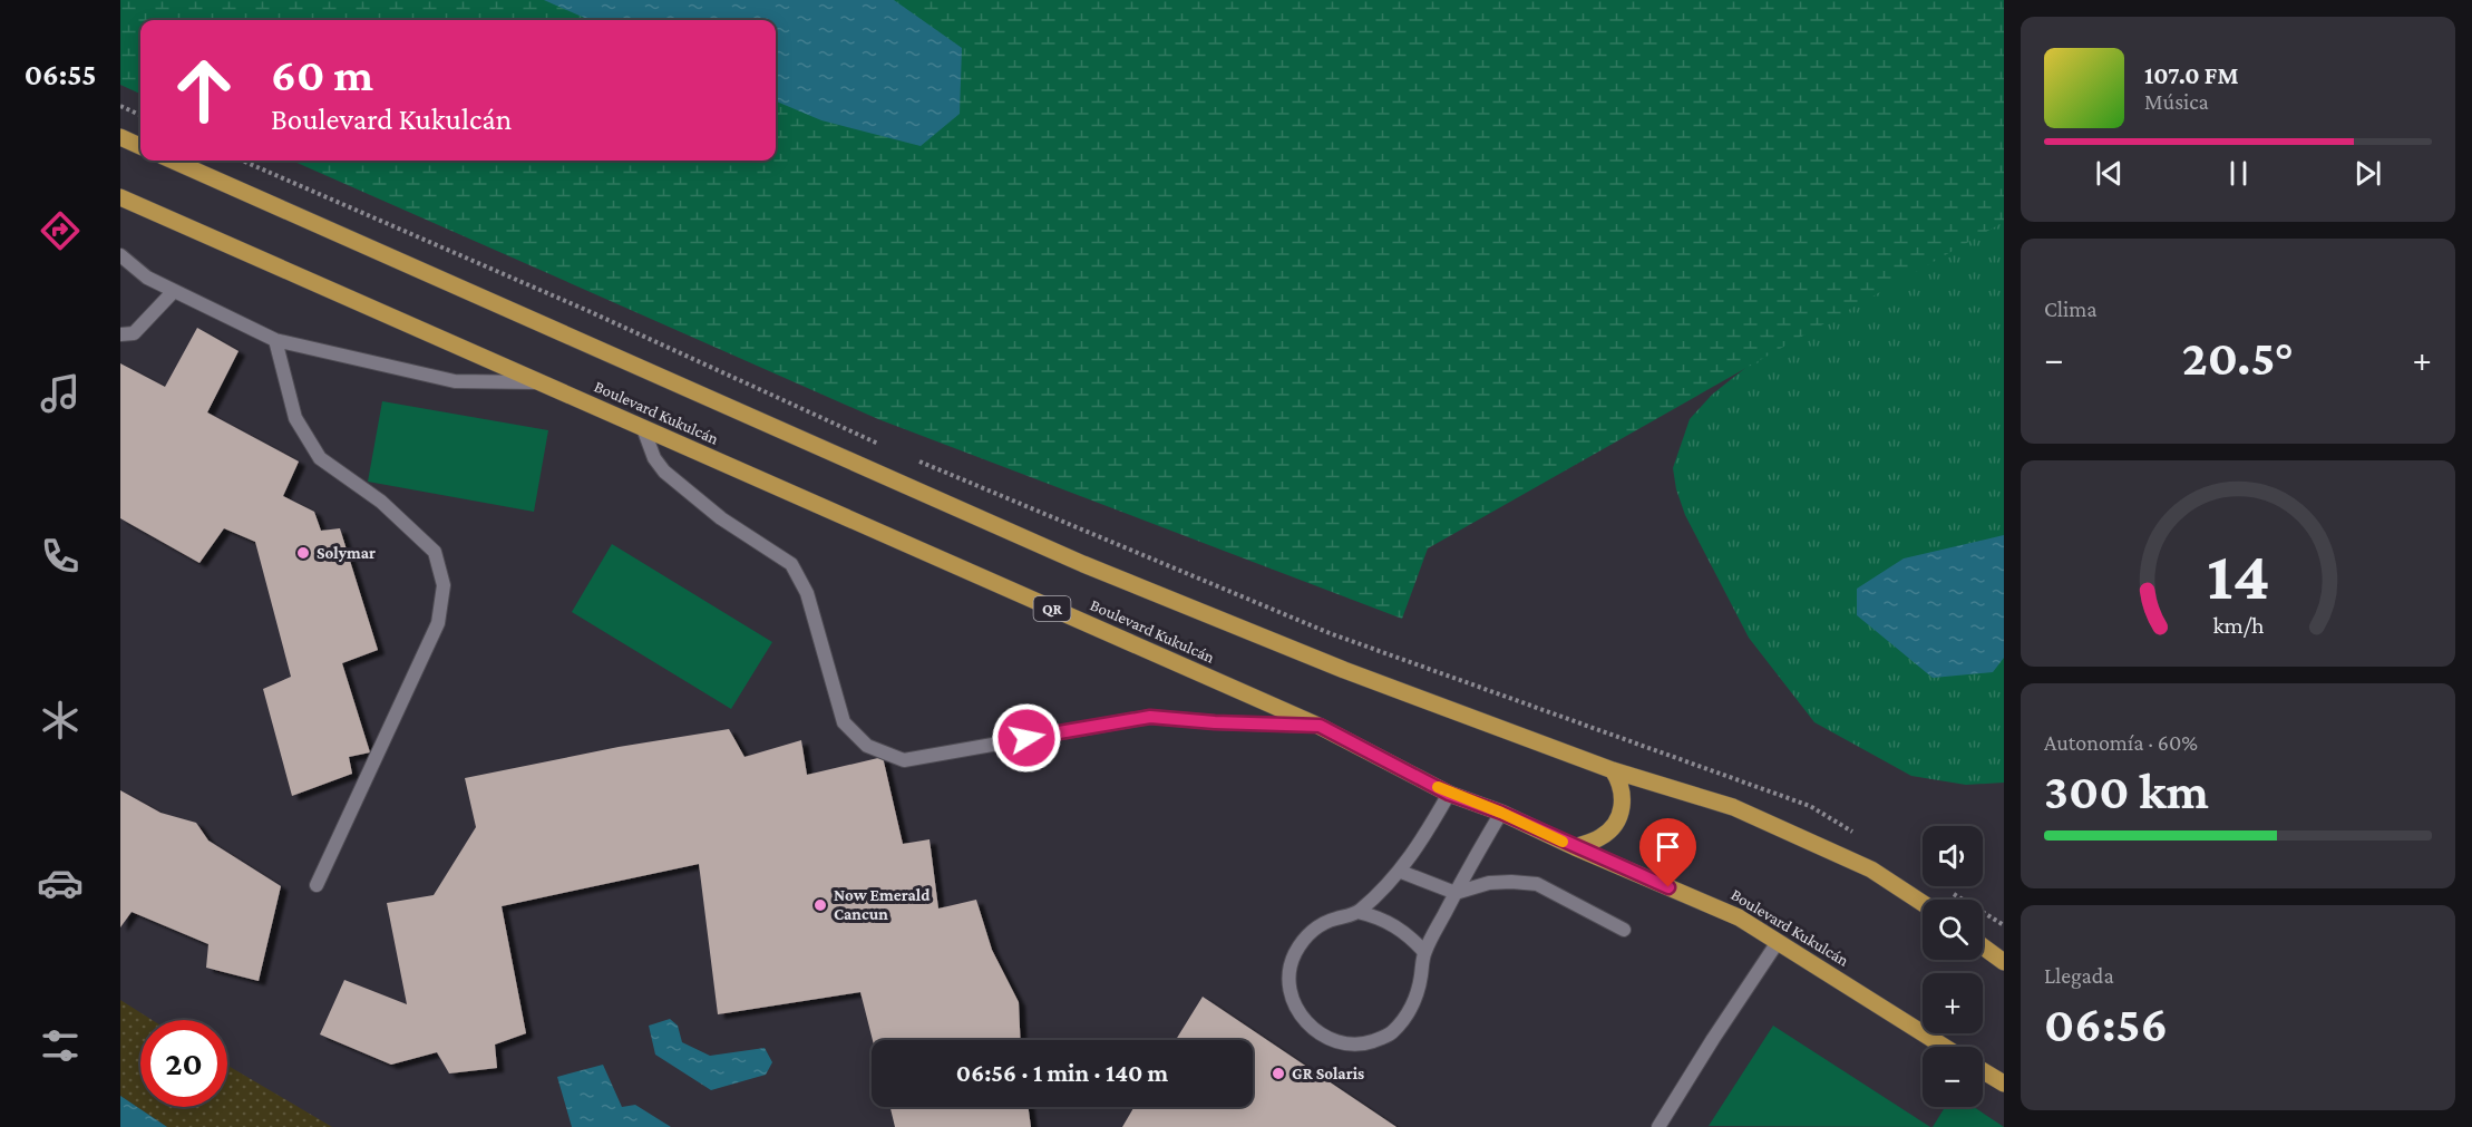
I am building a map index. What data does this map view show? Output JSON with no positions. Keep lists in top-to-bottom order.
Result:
{
  "streets": {
    "main road": ["Boulevard Kukulcán", "QR"]
  },
  "places": ["Solymar", "Now Emerald Cancun", "GR Solaris"],
  "page": {
    "tabs": "06:55",
    "turn": ["60 m", "Boulevard Kukulcán"],
    "song": ["107.0 FM", "Música"],
    "tile": [
      "Clima",
      ["Autonomía · 60%", "300 km"],
      ["Llegada", "06:56"]
    ],
    "heat": ["−", "20.5°", "+"],
    "map_buttons": ["+", "−"],
    "limit": "20",
    "trip": "06:56 · 1 min · 140 m",
    "gauge": ["14", "km/h"]
  }
}
